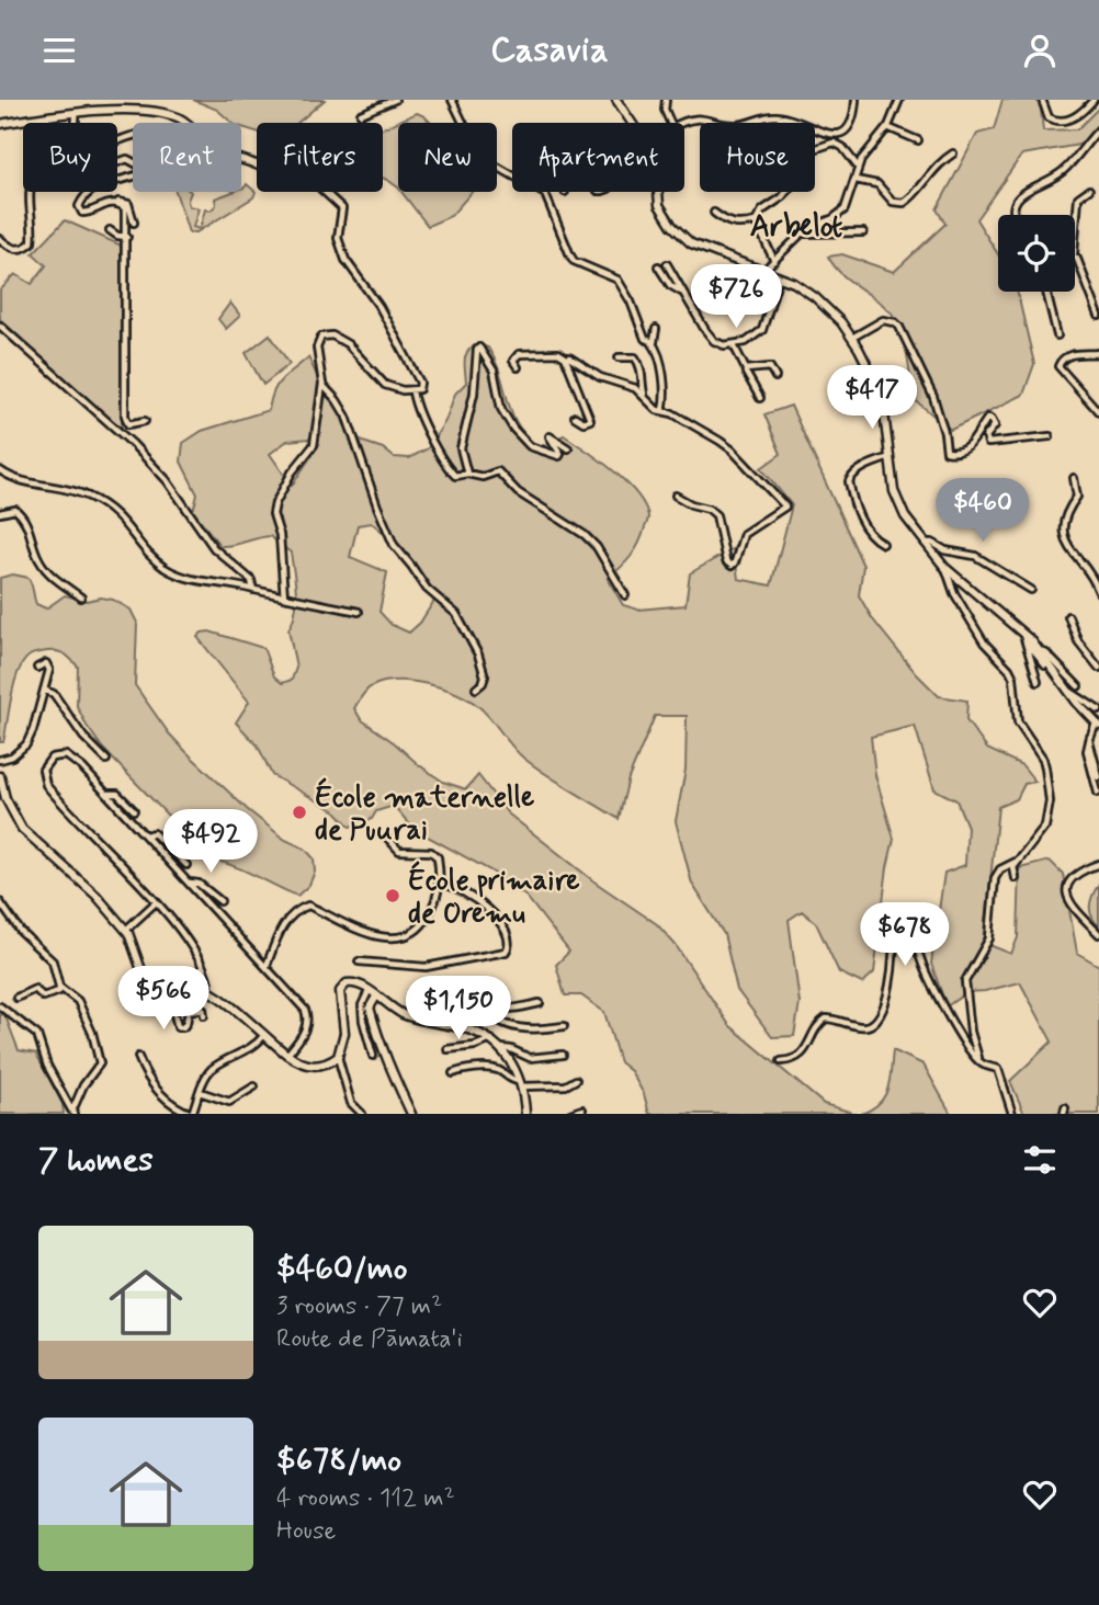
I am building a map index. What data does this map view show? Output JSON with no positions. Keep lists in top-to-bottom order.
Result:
{
  "districts": ["Arbelot"],
  "places": ["École maternelle de Puurai", "École primaire de Oremu"],
  "page": {
    "header": "Casavia",
    "chip": [
      "Buy",
      "Rent",
      "Filters",
      "New",
      "Apartment",
      "House"
    ],
    "price": [
      "$726",
      "$417",
      "$460",
      "$492",
      "$678",
      "$566",
      "$1,150"
    ],
    "heading": "7 homes",
    "list": [
      {
        "name": "$460/mo",
        "note": "3 rooms · 77 m² · Route de Pāmata'i"
      },
      {
        "name": "$678/mo",
        "note": "4 rooms · 112 m² · House"
      }
    ]
  }
}
